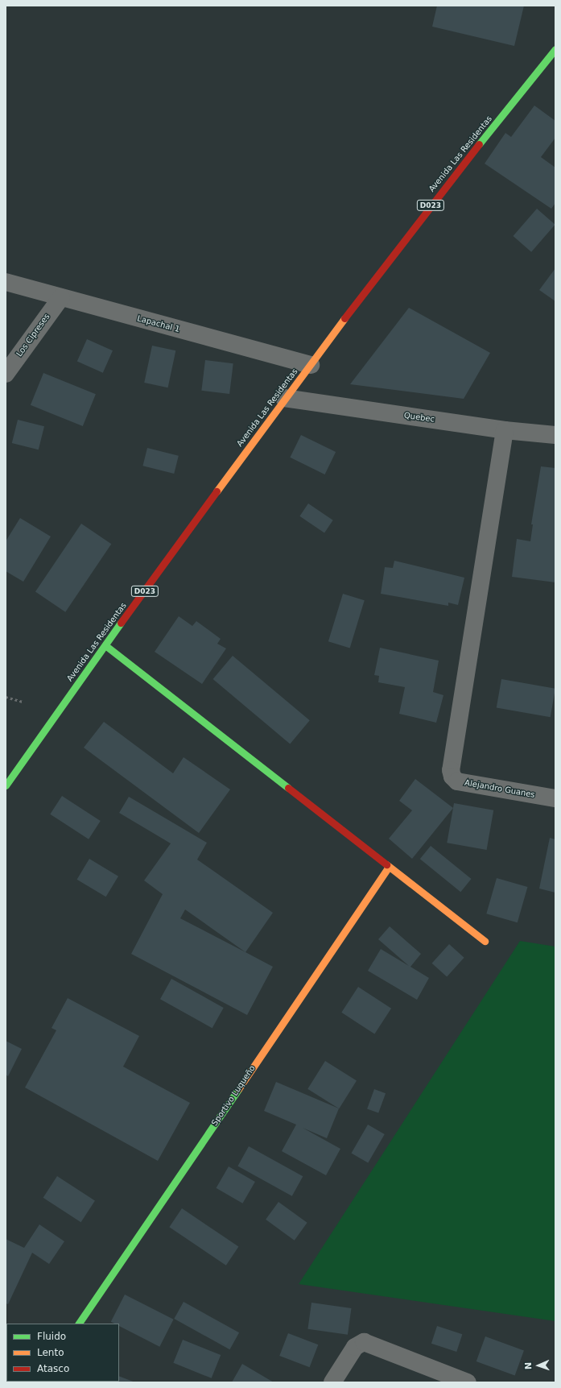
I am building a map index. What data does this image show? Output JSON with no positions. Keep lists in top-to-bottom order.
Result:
{
  "streets": {
    "street": [
      "Avenida Las Residentas",
      "D023",
      "Lapachal 1",
      "Los Cipreses",
      "Quebec",
      "Alejandro Guanes",
      "Sportivo Luqueño"
    ]
  },
  "crossings": [
    ["Avenida Las Residentas", "Lapachal 1"],
    ["Avenida Las Residentas", "Quebec"],
    ["Lapachal 1", "Los Cipreses"],
    ["Quebec", "Alejandro Guanes"]
  ],
  "legend": ["Fluido", "Lento", "Atasco"],
  "north": "left"
}
